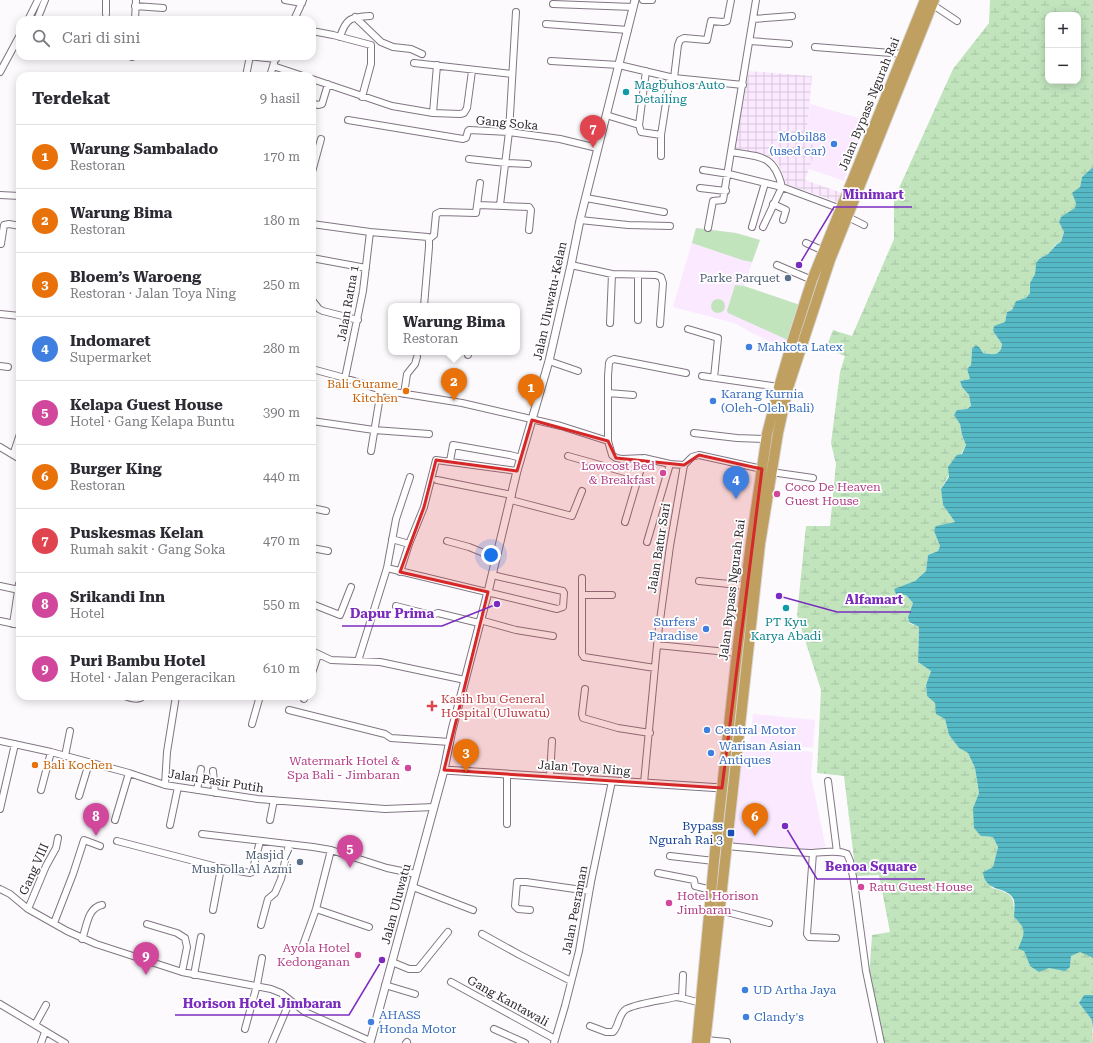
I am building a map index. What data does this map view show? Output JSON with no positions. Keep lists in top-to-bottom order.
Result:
{
  "streets": {
    "highway": ["Jalan Bypass Ngurah Rai"],
    "street": [
      "Gang Soka",
      "Jalan Uluwatu-Kelan",
      "Jalan Ratna 1",
      "Jalan Batur Sari",
      "Jalan Toya Ning",
      "Jalan Pasir Putih",
      "Gang VIII",
      "Jalan Uluwatu",
      "Jalan Pesraman",
      "Gang Kantawali"
    ]
  },
  "crossings": [
    ["Jalan Bypass Ngurah Rai", "Jalan Toya Ning"],
    ["Gang Soka", "Jalan Uluwatu-Kelan"],
    ["Jalan Uluwatu-Kelan", "Jalan Toya Ning"],
    ["Jalan Uluwatu-Kelan", "Jalan Uluwatu"],
    ["Jalan Batur Sari", "Jalan Toya Ning"],
    ["Jalan Toya Ning", "Jalan Uluwatu"],
    ["Jalan Toya Ning", "Jalan Pesraman"],
    ["Jalan Pasir Putih", "Jalan Uluwatu"],
    ["Jalan Pesraman", "Gang Kantawali"]
  ],
  "places": {
    "other": [
      "Magbuhos Auto Detailing",
      "Mobil88 (used car)",
      "Minimart",
      "Parke Parquet",
      "Mahkota Latex",
      "Bali Gurame Kitchen",
      "Karang Kurnia (Oleh-Oleh Bali)",
      "Lowcost Bed & Breakfast",
      "Coco De Heaven Guest House",
      "Alfamart",
      "Dapur Prima",
      "PT Kyu Karya Abadi",
      "Surfers' Paradise",
      "Central Motor",
      "Warisan Asian Antiques",
      "Bali Kochen",
      "Watermark Hotel & Spa Bali - Jimbaran",
      "Benoa Square",
      "Masjid / Musholla Al Azmi",
      "Ratu Guest House",
      "Hotel Horison Jimbaran",
      "Ayola Hotel Kedonganan",
      "Horison Hotel Jimbaran",
      "UD Artha Jaya",
      "Clandy's",
      "AHASS Honda Motor"
    ],
    "health": ["Kasih Ibu General Hospital (Uluwatu)"],
    "transit": ["Bypass Ngurah Rai 3"]
  },
  "page": {
    "map_buttons": ["+", "−"],
    "search": "Cari di sini",
    "heading": ["Terdekat", "9 hasil"],
    "pins": [
      "7",
      "2",
      "1",
      "4",
      "3",
      "6",
      "8",
      "5",
      "9"
    ],
    "list": [
      {
        "mark": "1",
        "name": "Warung Sambalado",
        "note": "Restoran",
        "value": "170 m"
      },
      {
        "mark": "2",
        "name": "Warung Bima",
        "note": "Restoran",
        "value": "180 m"
      },
      {
        "mark": "3",
        "name": "Bloem’s Waroeng",
        "note": "Restoran · Jalan Toya Ning",
        "value": "250 m"
      },
      {
        "mark": "4",
        "name": "Indomaret",
        "note": "Supermarket",
        "value": "280 m"
      },
      {
        "mark": "5",
        "name": "Kelapa Guest House",
        "note": "Hotel · Gang Kelapa Buntu",
        "value": "390 m"
      },
      {
        "mark": "6",
        "name": "Burger King",
        "note": "Restoran",
        "value": "440 m"
      },
      {
        "mark": "7",
        "name": "Puskesmas Kelan",
        "note": "Rumah sakit · Gang Soka",
        "value": "470 m"
      },
      {
        "mark": "8",
        "name": "Srikandi Inn",
        "note": "Hotel",
        "value": "550 m"
      },
      {
        "mark": "9",
        "name": "Puri Bambu Hotel",
        "note": "Hotel · Jalan Pengeracikan",
        "value": "610 m"
      }
    ],
    "popup": ["Warung Bima", "Restoran"]
  }
}
